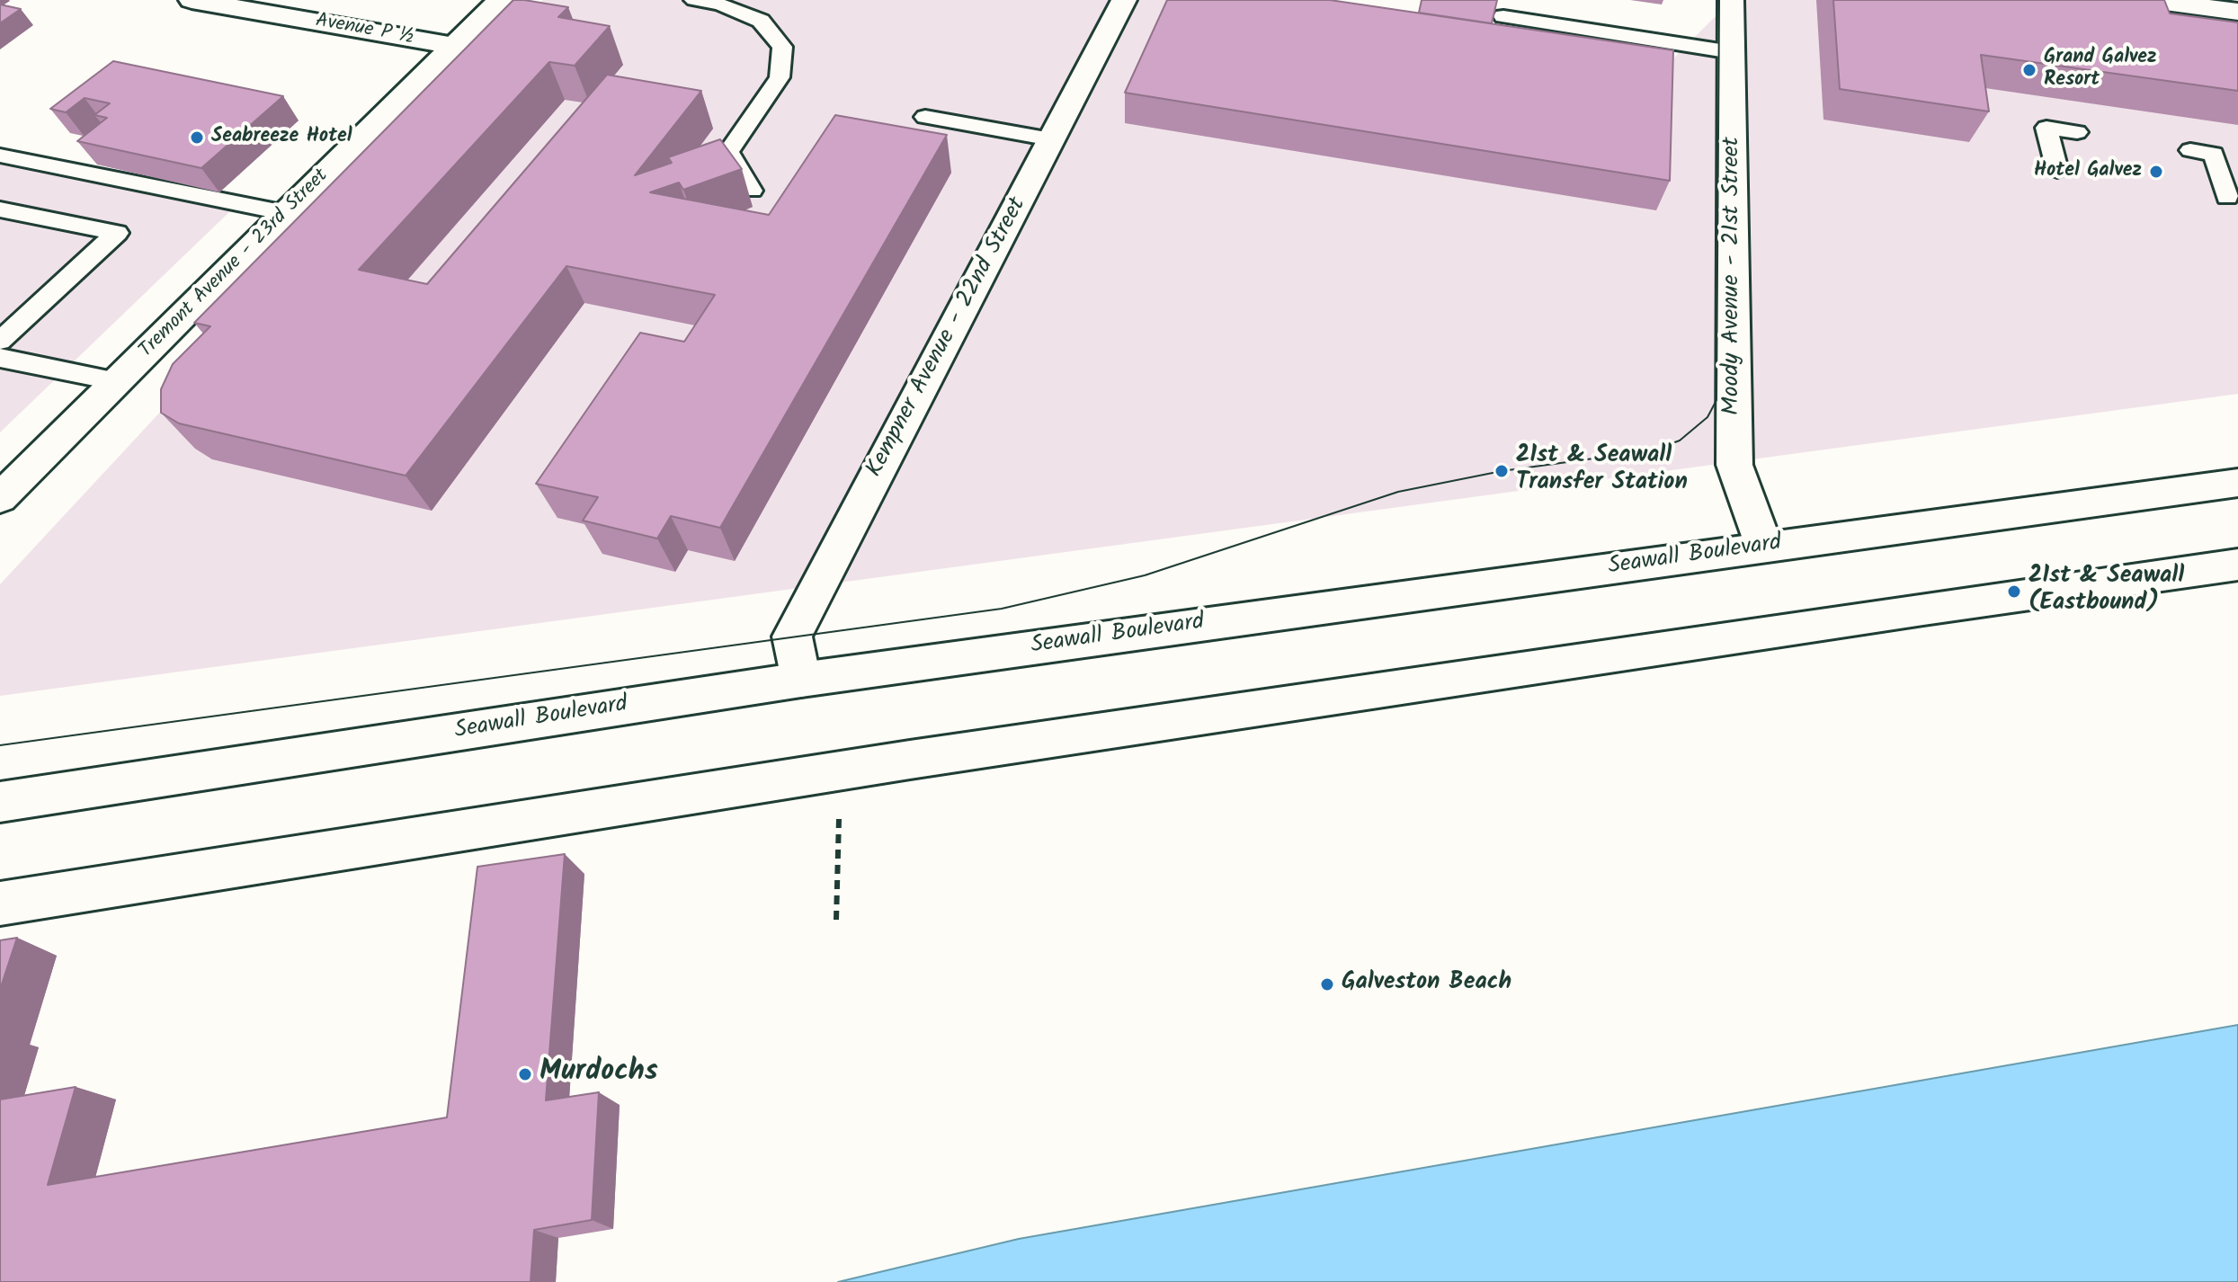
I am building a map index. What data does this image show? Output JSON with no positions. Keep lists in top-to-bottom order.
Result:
{
  "streets": {
    "street": [
      "Avenue P ½",
      "Tremont Avenue - 23rd Street",
      "Moody Avenue - 21st Street",
      "Kempner Avenue - 22nd Street",
      "Seawall Boulevard"
    ]
  },
  "crossings": [
    ["Avenue P ½", "Tremont Avenue - 23rd Street"],
    ["Moody Avenue - 21st Street", "Seawall Boulevard"],
    ["Kempner Avenue - 22nd Street", "Seawall Boulevard"]
  ],
  "places": [
    "Grand Galvez Resort",
    "Seabreeze Hotel",
    "Hotel Galvez",
    "21st & Seawall Transfer Station",
    "21st & Seawall (Eastbound)",
    "Galveston Beach",
    "Murdochs"
  ]
}
